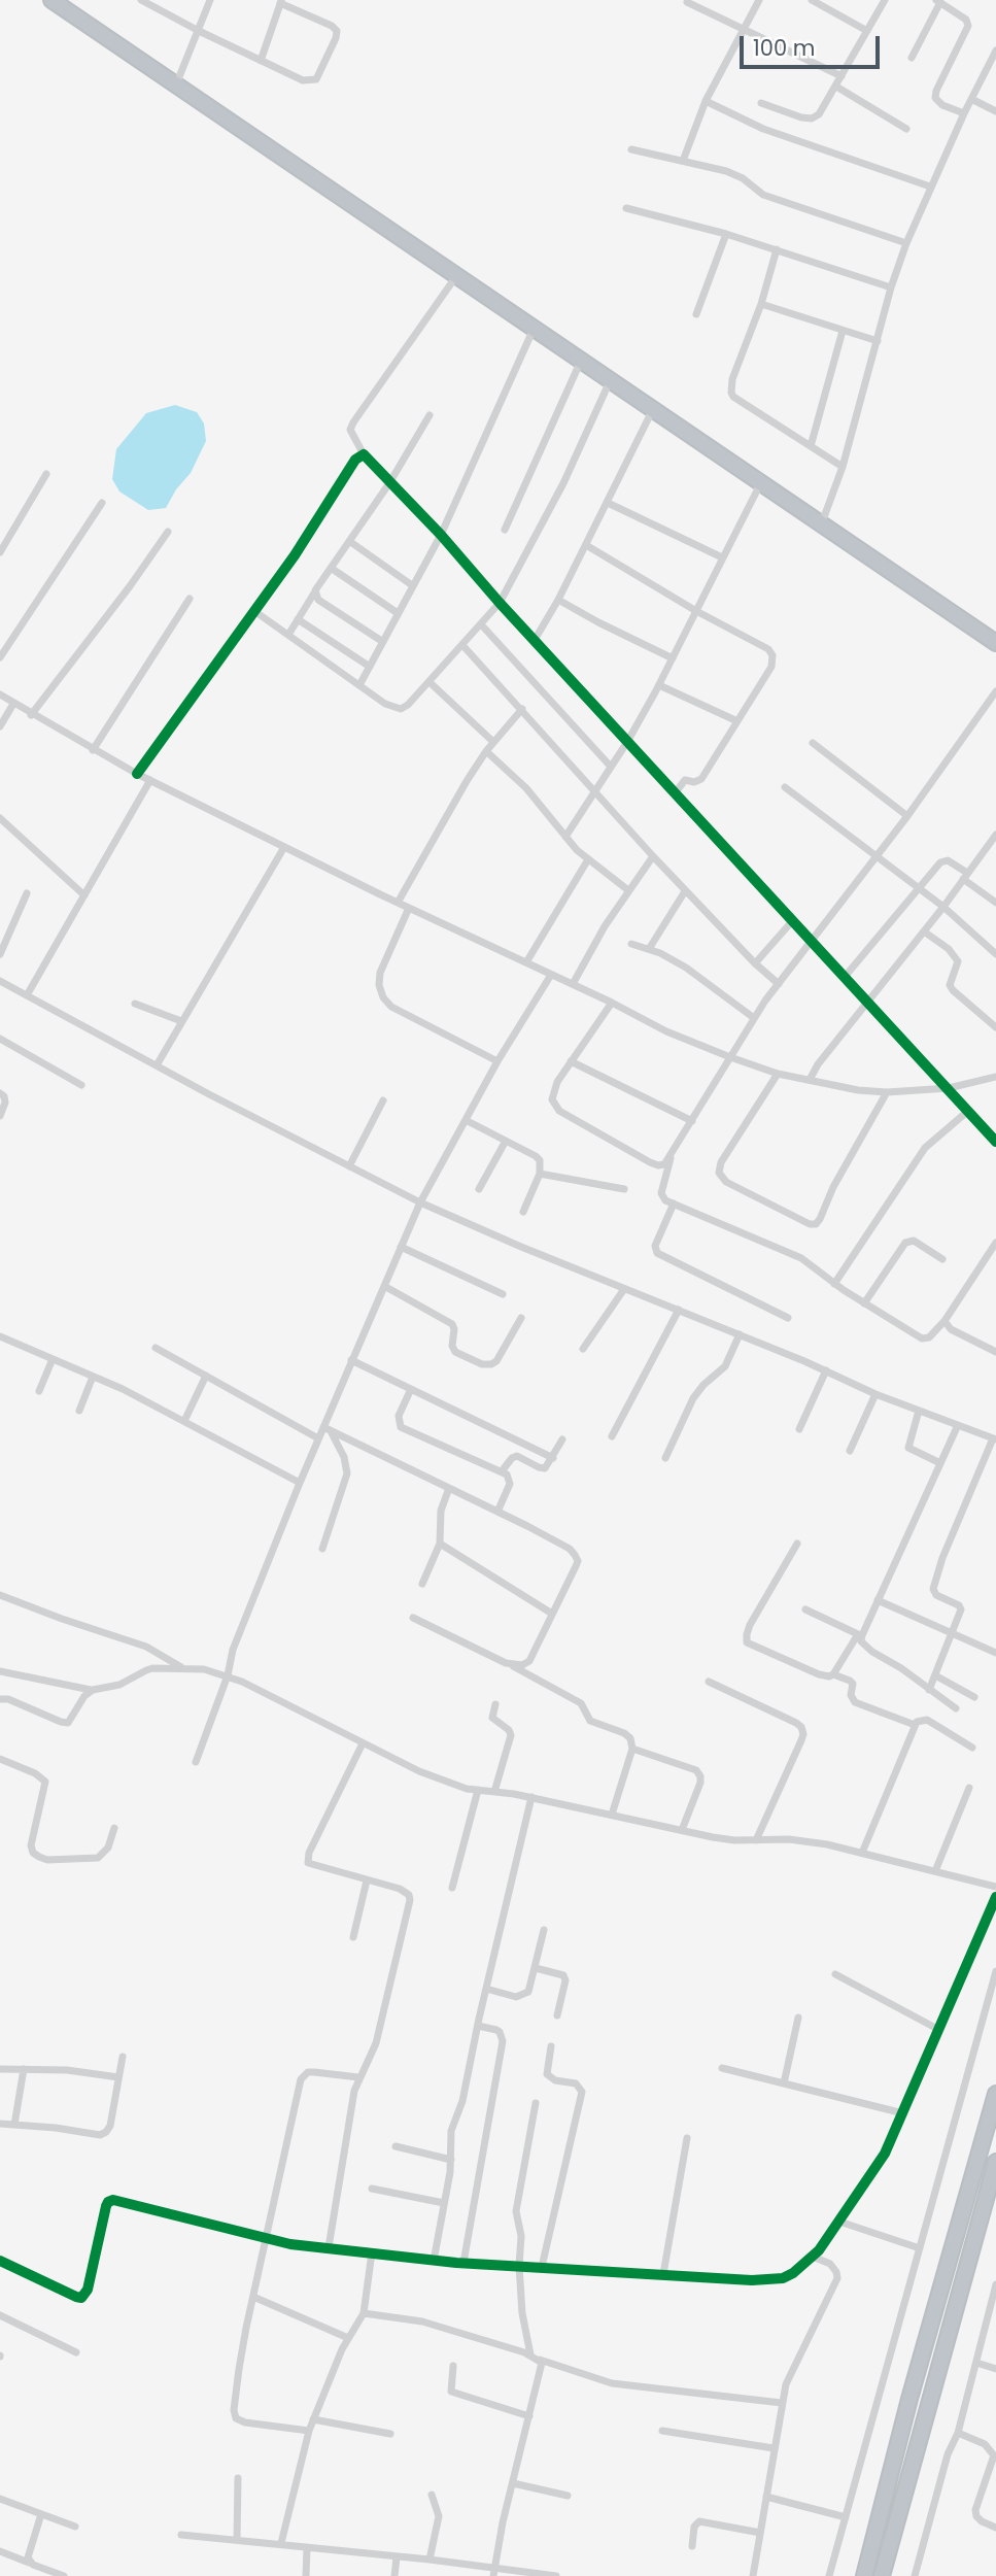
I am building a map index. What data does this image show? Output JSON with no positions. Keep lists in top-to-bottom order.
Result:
{
  "scale_bar": "100 m"
}
